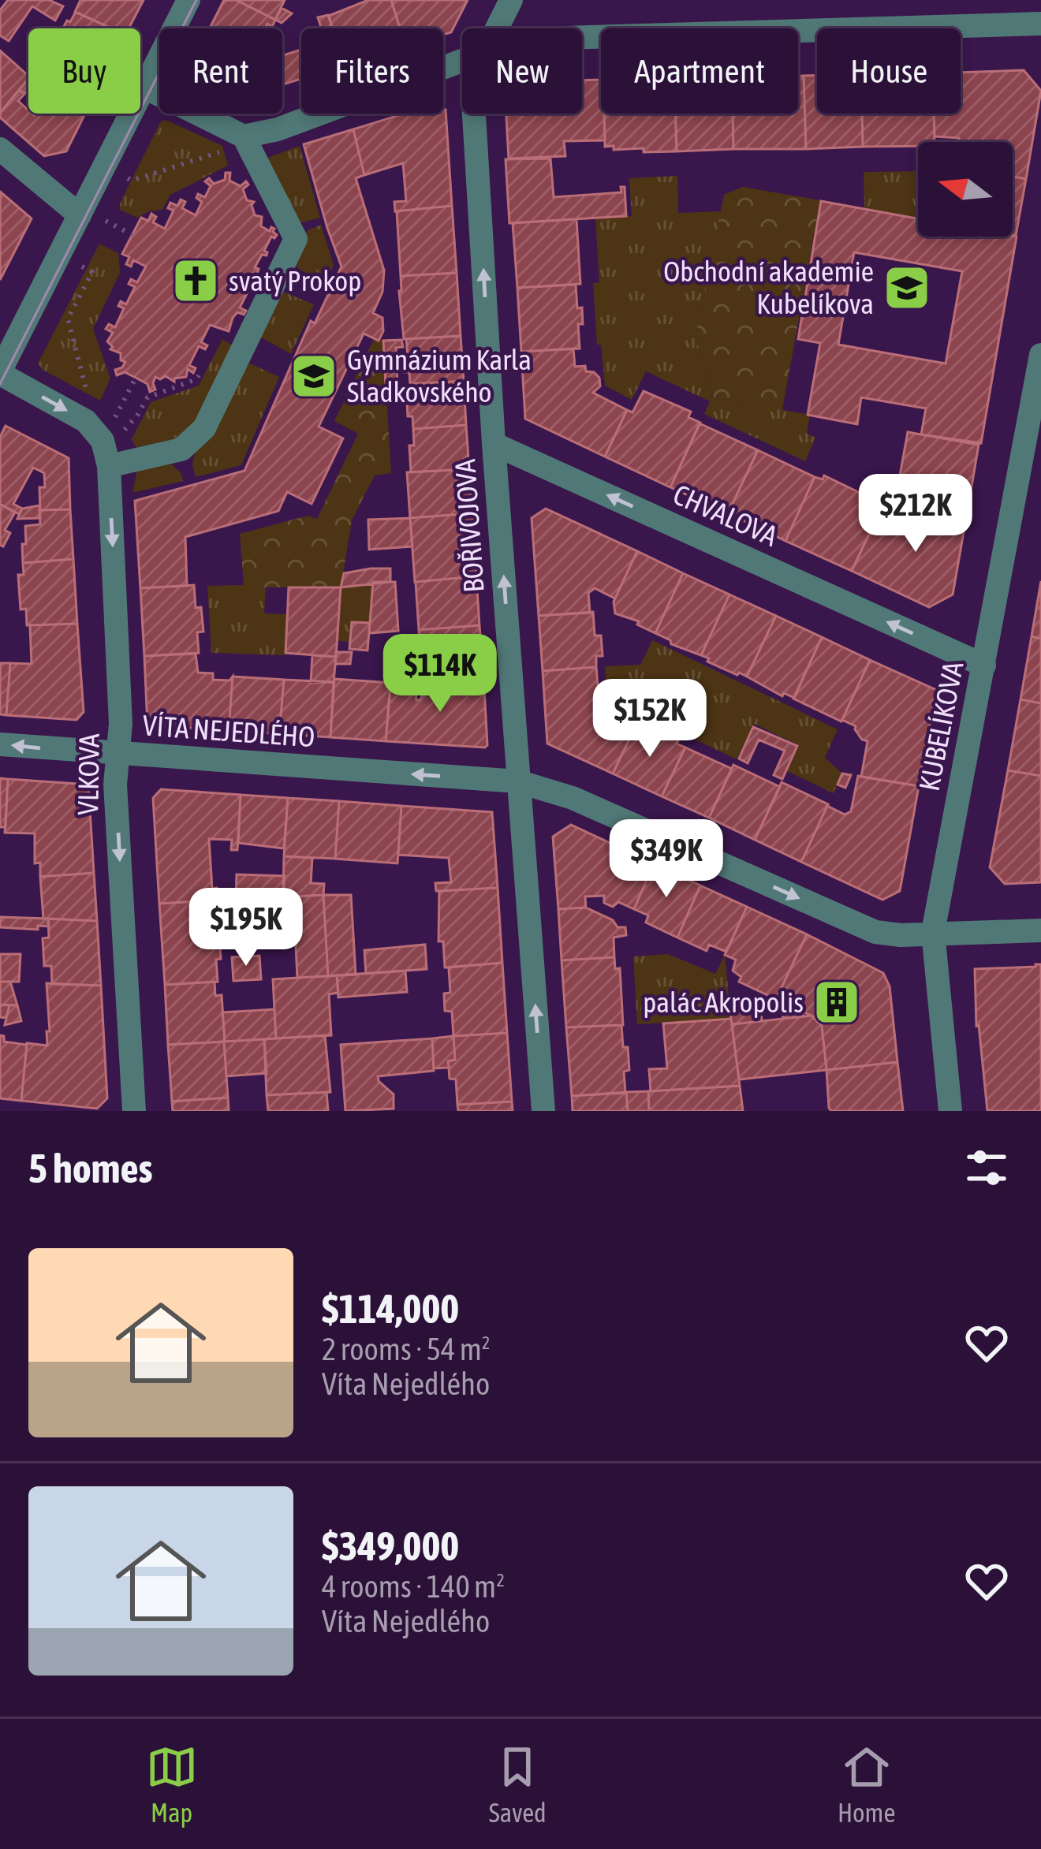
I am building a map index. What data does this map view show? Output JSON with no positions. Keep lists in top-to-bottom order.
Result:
{
  "streets": {
    "street": [
      "CHVALOVA",
      "BOŘIVOJOVA",
      "KUBELÍKOVA",
      "VÍTA NEJEDLÉHO",
      "VLKOVA"
    ]
  },
  "crossings": [
    ["CHVALOVA", "BOŘIVOJOVA"],
    ["CHVALOVA", "KUBELÍKOVA"],
    ["BOŘIVOJOVA", "VÍTA NEJEDLÉHO"],
    ["KUBELÍKOVA", "VÍTA NEJEDLÉHO"],
    ["VÍTA NEJEDLÉHO", "VLKOVA"]
  ],
  "one_way": ["CHVALOVA", "BOŘIVOJOVA", "VLKOVA"],
  "places": {
    "church": ["svatý Prokop"],
    "school or university": ["Obchodní akademie Kubelíkova", "Gymnázium Karla Sladkovského"],
    "building": ["palác Akropolis"]
  },
  "north": "left",
  "page": {
    "chip": [
      "Buy",
      "Rent",
      "Filters",
      "New",
      "Apartment",
      "House"
    ],
    "price": [
      "$212K",
      "$114K",
      "$152K",
      "$349K",
      "$195K"
    ],
    "heading": "5 homes",
    "list": [
      {
        "name": "$114,000",
        "note": "2 rooms · 54 m² · Víta Nejedlého"
      },
      {
        "name": "$349,000",
        "note": "4 rooms · 140 m² · Víta Nejedlého"
      }
    ],
    "tabs": ["Map", "Saved", "Home"]
  }
}
